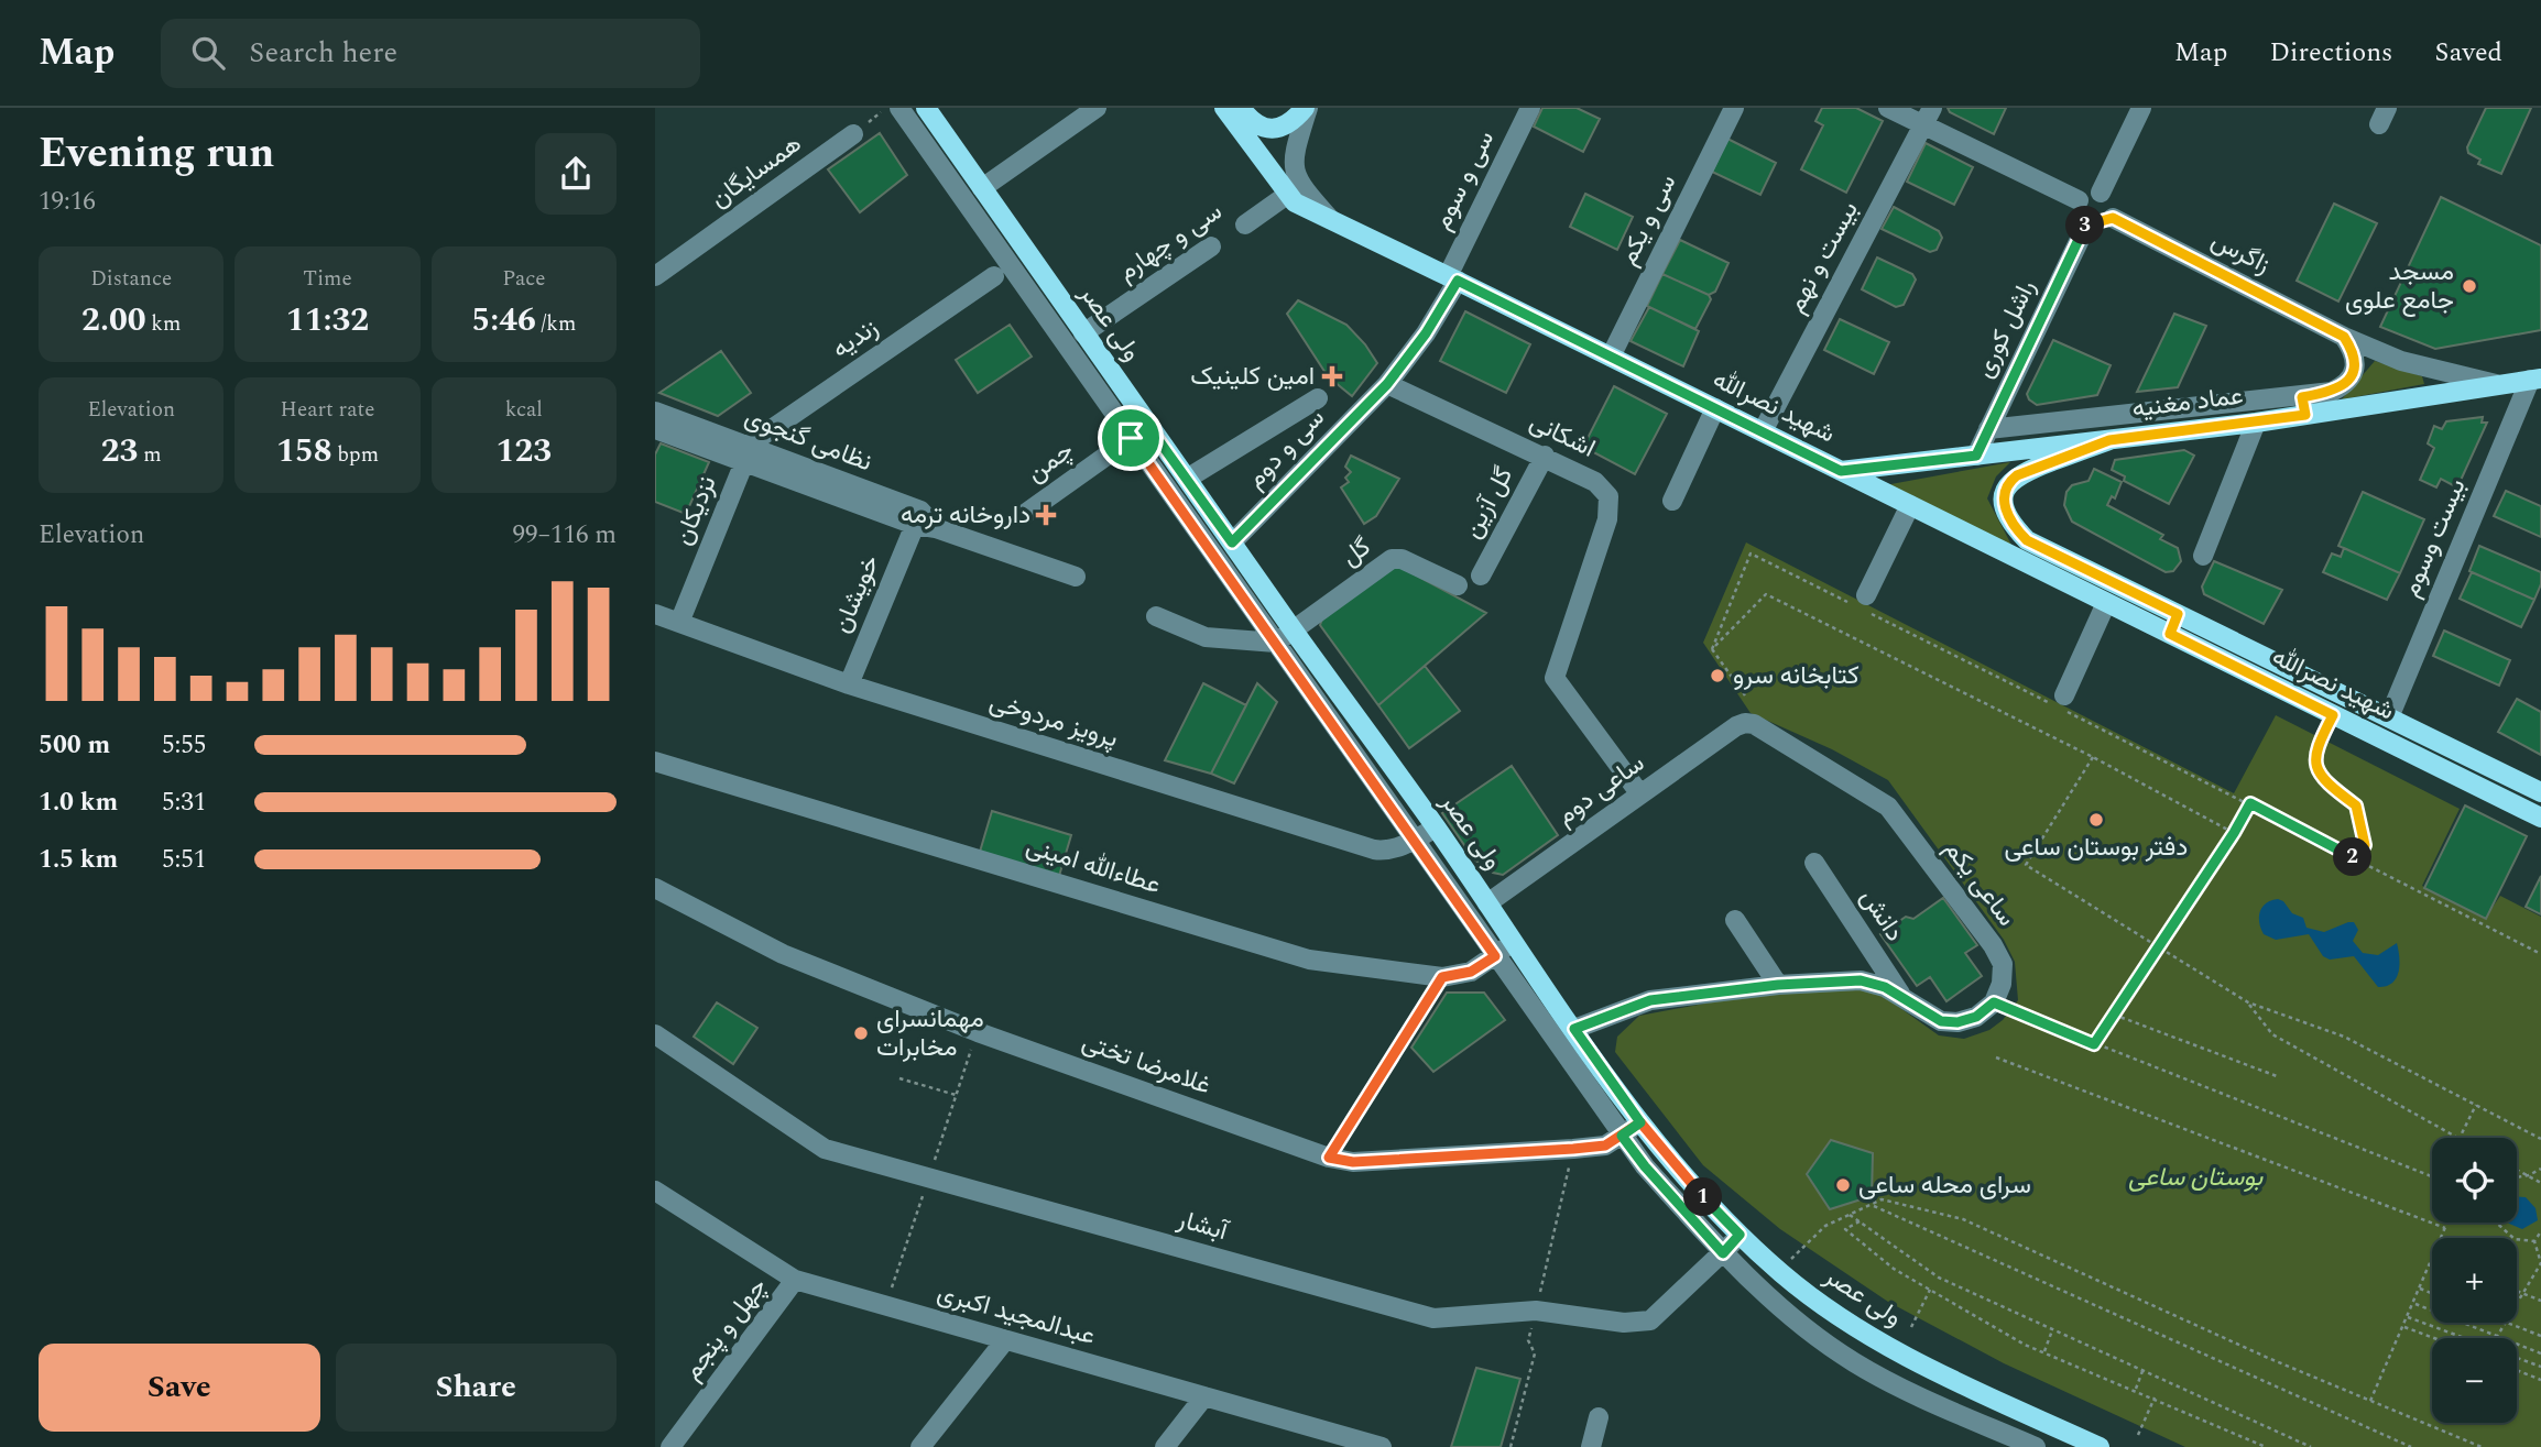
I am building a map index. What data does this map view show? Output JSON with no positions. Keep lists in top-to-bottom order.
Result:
{
  "streets": {
    "main road": ["ولی عصر", "عماد مغنیه", "شهید نصرالله"],
    "street": [
      "همسایگان",
      "سی و سوم",
      "سی و یکم",
      "سی و چهارم",
      "زاگرس",
      "بیست و نهم",
      "راشل کوری",
      "زندیه",
      "اشکانی",
      "نظامی گنجوی",
      "سی و دوم",
      "چمن",
      "گل آزین",
      "نزدیکان",
      "بیست وسوم",
      "گل",
      "خویشان",
      "پرویز مردوخی",
      "ساعی دوم",
      "عطاءالله امینی",
      "ساعی یکم",
      "دانش",
      "غلامرضا تختی",
      "آبشار",
      "عبدالمجید اکبری",
      "چهل و پنجم"
    ]
  },
  "crossings": [
    ["سی و سوم", "شهید نصرالله"],
    ["سی و سوم", "سی و دوم"],
    ["سی و یکم", "شهید نصرالله"],
    ["سی و چهارم", "ولی عصر"],
    ["سی و چهارم", "شهید نصرالله"],
    ["زاگرس", "عماد مغنیه"],
    ["بیست و نهم", "شهید نصرالله"],
    ["ولی عصر", "سی و دوم"],
    ["ولی عصر", "چمن"],
    ["ولی عصر", "گل"],
    ["ولی عصر", "پرویز مردوخی"],
    ["ولی عصر", "ساعی دوم"],
    ["ولی عصر", "عطاءالله امینی"],
    ["ولی عصر", "غلامرضا تختی"],
    ["ولی عصر", "آبشار"],
    ["راشل کوری", "عماد مغنیه"],
    ["زندیه", "نظامی گنجوی"],
    ["زندیه", "نزدیکان"],
    ["عماد مغنیه", "شهید نصرالله"],
    ["عماد مغنیه", "بیست وسوم"],
    ["شهید نصرالله", "سی و دوم"],
    ["شهید نصرالله", "بیست وسوم"],
    ["اشکانی", "سی و دوم"],
    ["اشکانی", "گل آزین"],
    ["اشکانی", "ساعی دوم"],
    ["نظامی گنجوی", "نزدیکان"],
    ["نظامی گنجوی", "خویشان"],
    ["نزدیکان", "پرویز مردوخی"],
    ["خویشان", "پرویز مردوخی"],
    ["ساعی دوم", "ساعی یکم"],
    ["عبدالمجید اکبری", "چهل و پنجم"]
  ],
  "parks": ["بوستان ساعی"],
  "places": {
    "other": [
      "مسجد جامع علوی",
      "کتابخانه سرو",
      "دفتر بوستان ساعی",
      "مهمانسرای مخابرات",
      "سرای محله ساعی"
    ],
    "health": ["امین کلینیک", "داروخانه ترمه"]
  },
  "page": {
    "header": "Map",
    "search": "Search here",
    "nav": ["Map", "Directions", "Saved"],
    "heading": ["Evening run", "19:16"],
    "pins": ["3", "2", "1"],
    "stats": [
      ["Distance", "2.00 km"],
      ["Time", "11:32"],
      ["Pace", "5:46 /km"],
      ["Elevation", "23 m"],
      ["Heart rate", "158 bpm"],
      ["kcal", "123"]
    ],
    "chart": ["Elevation", "99–116 m"],
    "list": [
      {
        "name": "500 m",
        "note": "5:55"
      },
      {
        "name": "1.0 km",
        "note": "5:31"
      },
      {
        "name": "1.5 km",
        "note": "5:51"
      }
    ],
    "map_buttons": ["+", "−"],
    "buttons": ["Save", "Share"]
  }
}
